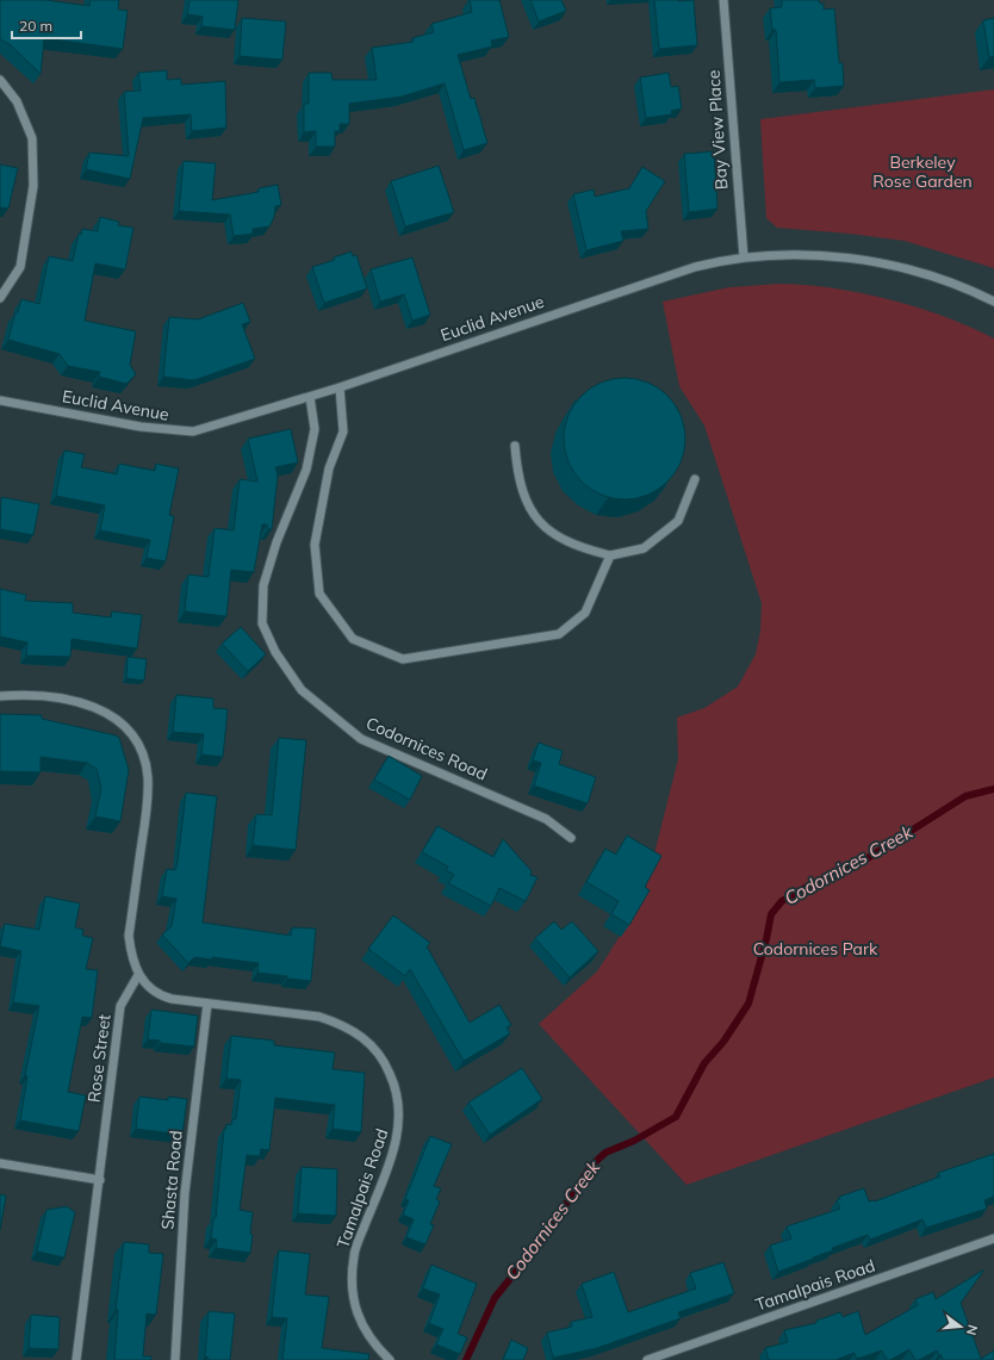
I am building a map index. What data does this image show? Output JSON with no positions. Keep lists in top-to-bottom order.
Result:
{
  "streets": {
    "street": [
      "Bay View Place",
      "Euclid Avenue",
      "Codornices Road",
      "Rose Street",
      "Shasta Road",
      "Tamalpais Road"
    ]
  },
  "crossings": [
    ["Bay View Place", "Euclid Avenue"],
    ["Euclid Avenue", "Codornices Road"],
    ["Rose Street", "Tamalpais Road"],
    ["Shasta Road", "Tamalpais Road"]
  ],
  "water": ["Codornices Creek"],
  "parks": ["Berkeley Rose Garden", "Codornices Park"],
  "scale_bar": "20 m",
  "north": "right"
}
